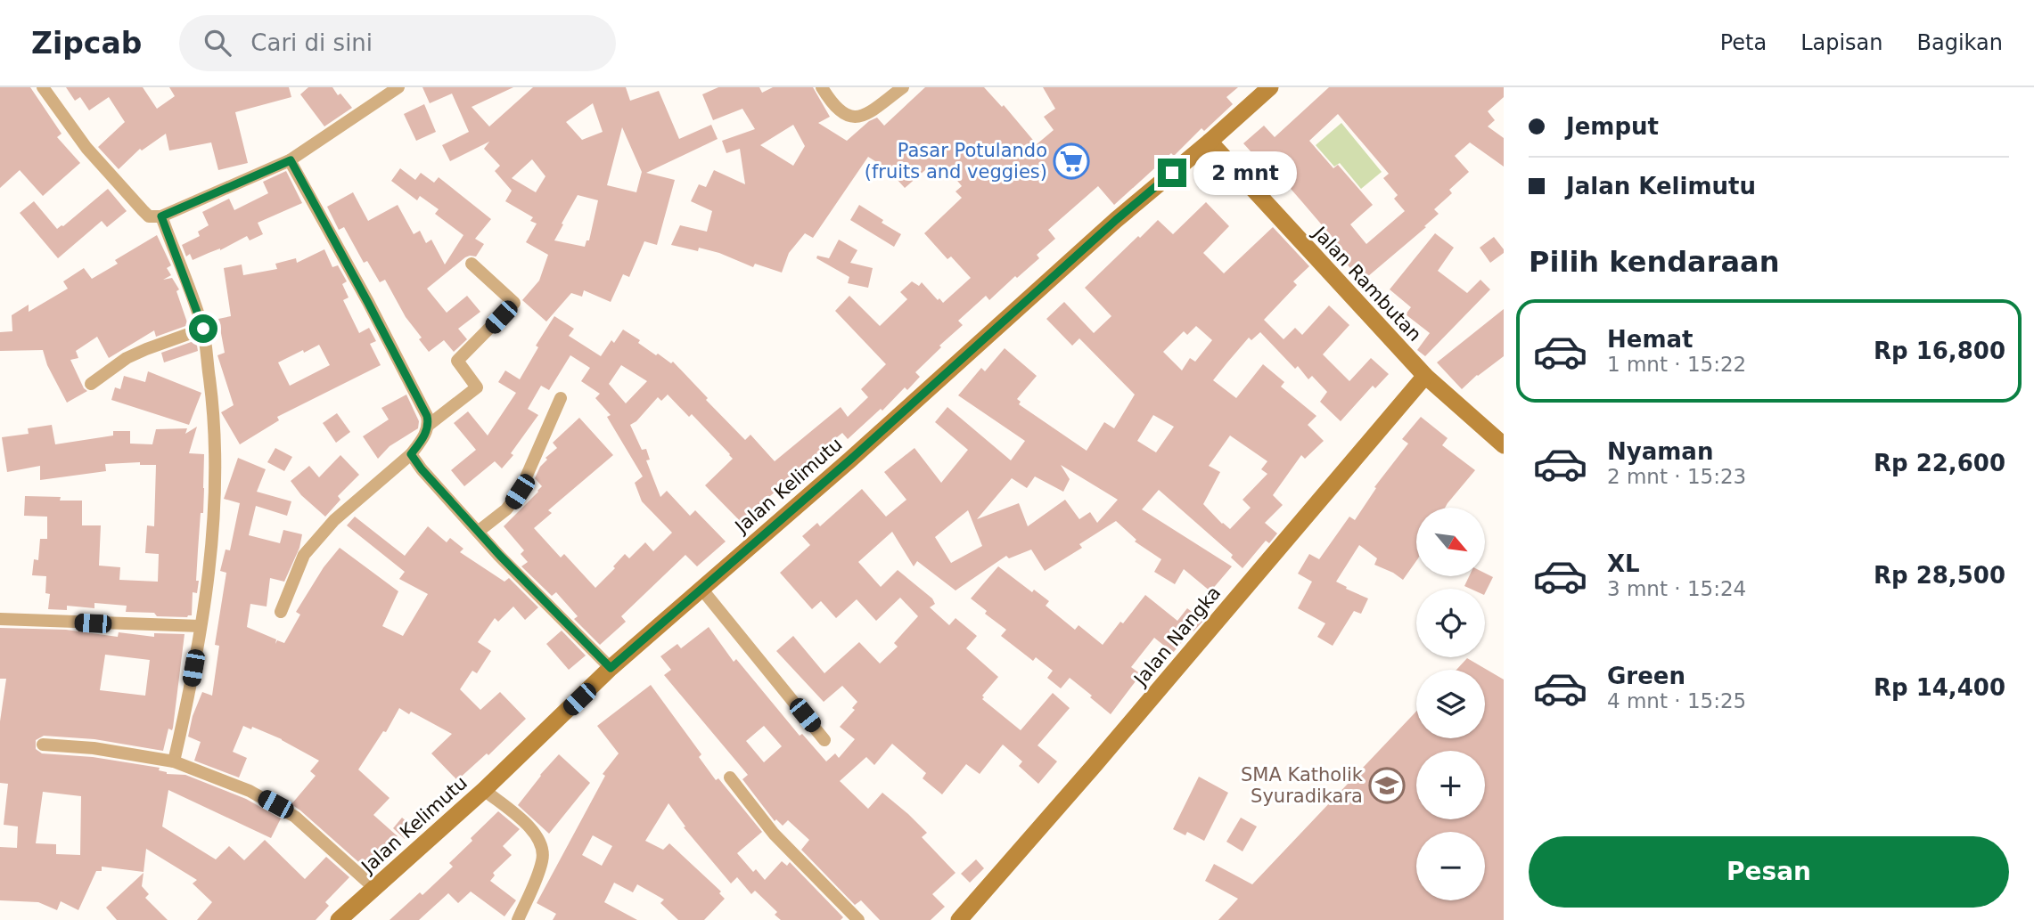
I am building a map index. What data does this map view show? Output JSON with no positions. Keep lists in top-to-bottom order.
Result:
{
  "streets": {
    "street": ["Jalan Rambutan", "Jalan Kelimutu", "Jalan Nangka"]
  },
  "crossings": [
    ["Jalan Rambutan", "Jalan Kelimutu"],
    ["Jalan Rambutan", "Jalan Nangka"]
  ],
  "places": {
    "supermarket": ["Pasar Potulando (fruits and veggies)"],
    "school or university": ["SMA Katholik Syuradikara"]
  },
  "north": "bottom right",
  "page": {
    "header": "Zipcab",
    "search": "Cari di sini",
    "nav": ["Peta", "Lapisan", "Bagikan"],
    "banner": ["Jemput", "Jalan Kelimutu"],
    "bubble": "2 mnt",
    "heading": "Pilih kendaraan",
    "list": [
      {
        "name": "Hemat",
        "note": "1 mnt · 15:22",
        "value": "Rp 16,800"
      },
      {
        "name": "Nyaman",
        "note": "2 mnt · 15:23",
        "value": "Rp 22,600"
      },
      {
        "name": "XL",
        "note": "3 mnt · 15:24",
        "value": "Rp 28,500"
      },
      {
        "name": "Green",
        "note": "4 mnt · 15:25",
        "value": "Rp 14,400"
      }
    ],
    "map_buttons": ["+", "−"],
    "buttons": "Pesan"
  }
}
